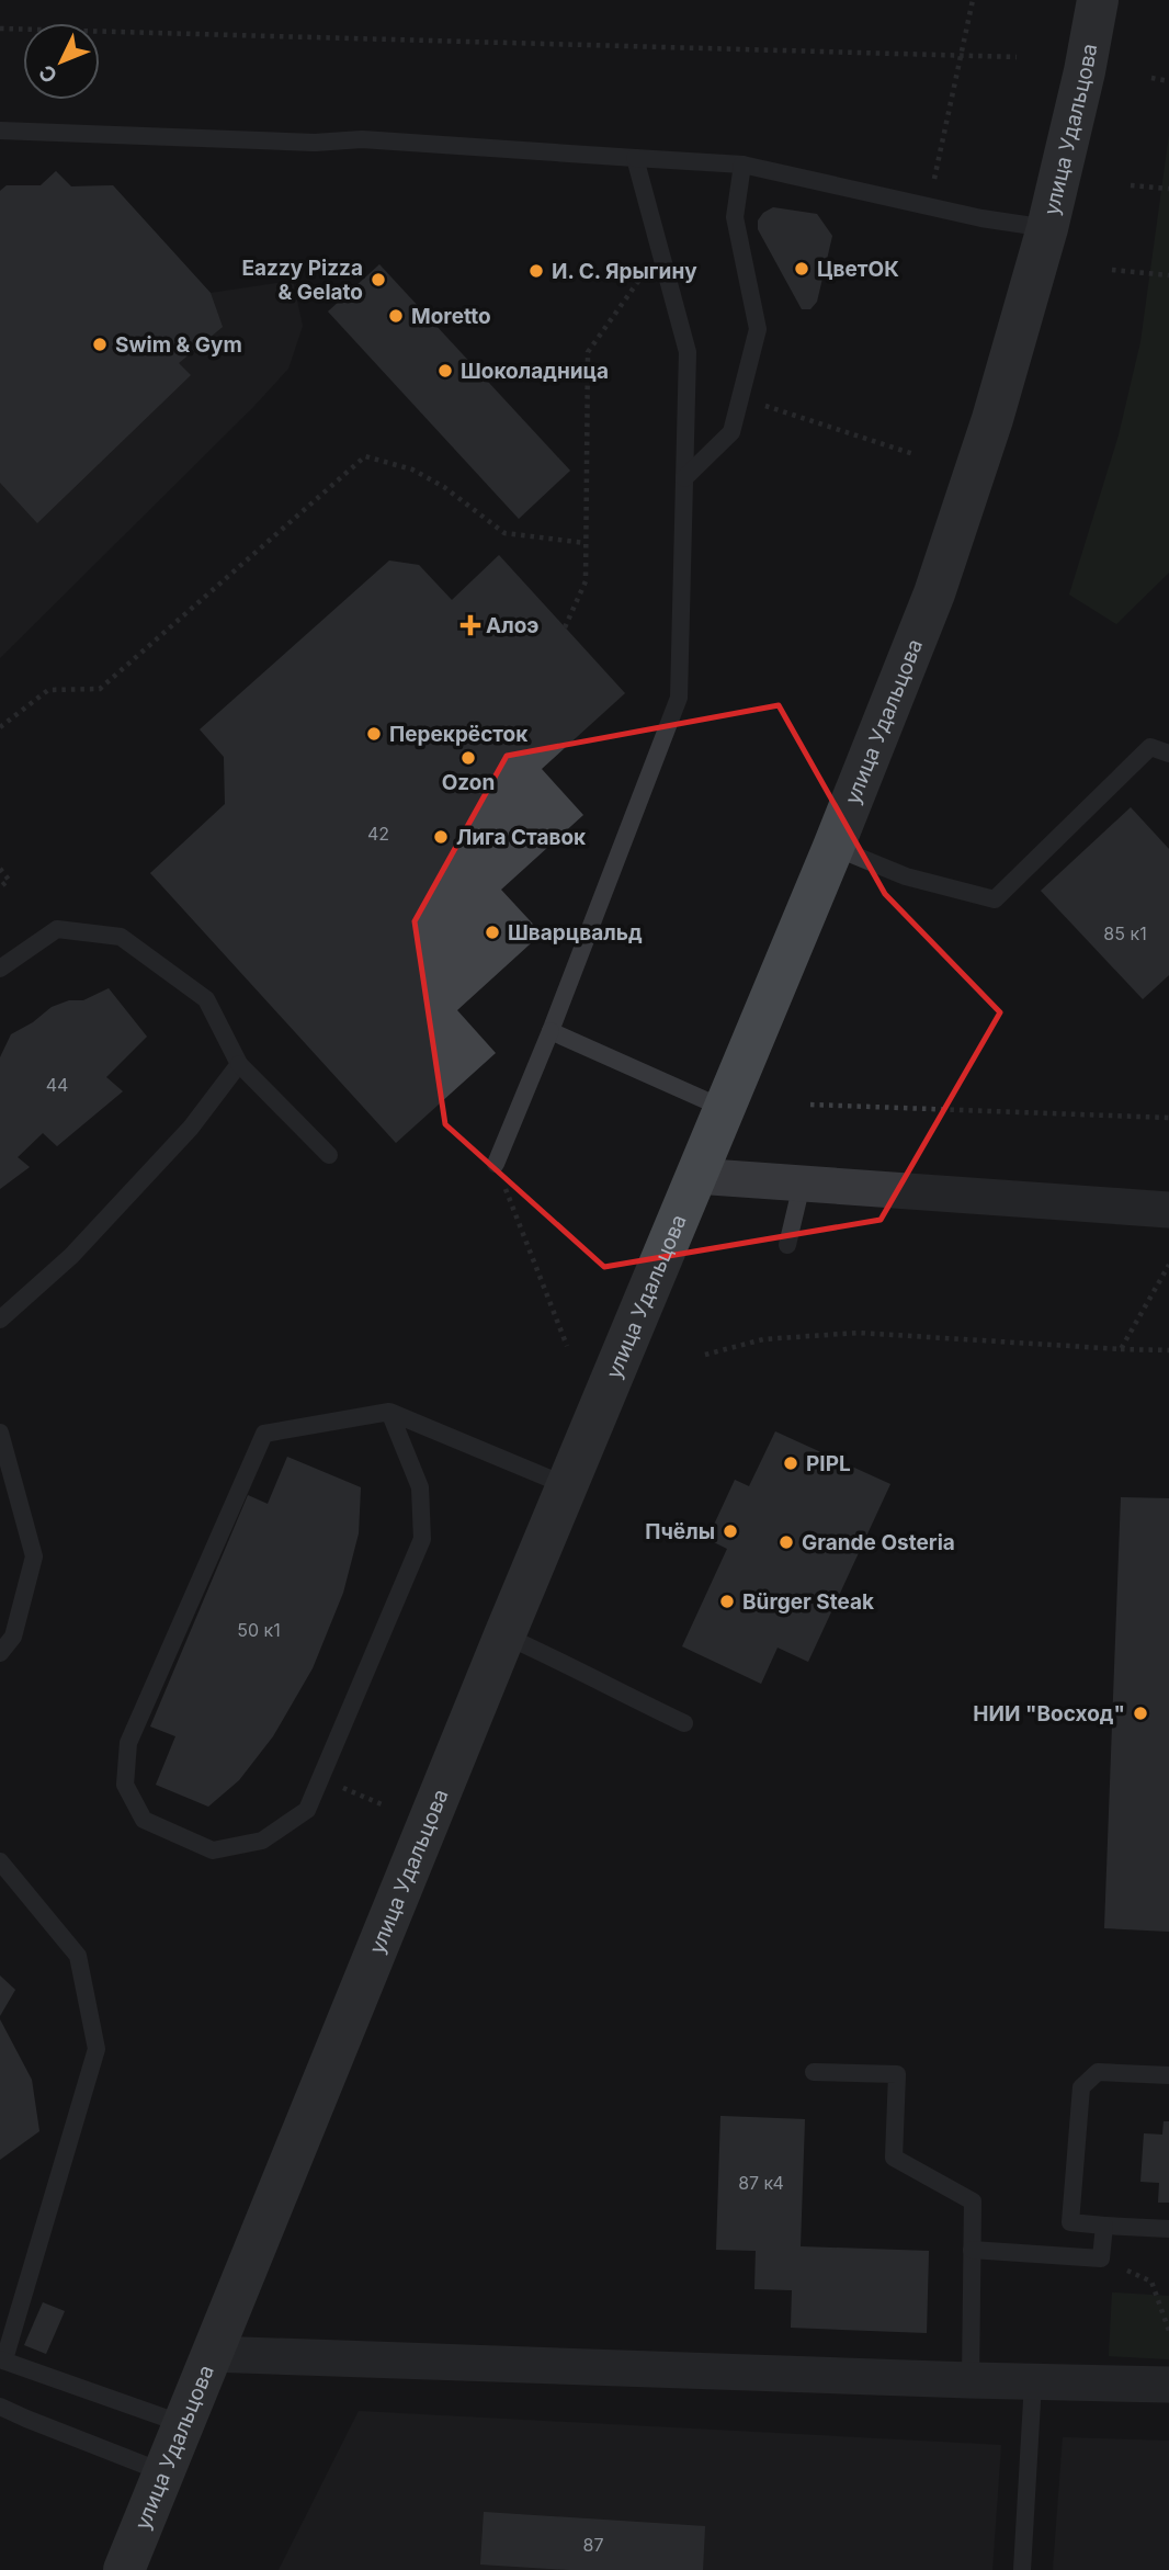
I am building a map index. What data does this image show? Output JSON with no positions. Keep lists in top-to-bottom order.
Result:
{
  "streets": {
    "street": ["улица Удальцова"]
  },
  "places": {
    "other": [
      "ЦветОК",
      "И. С. Ярыгину",
      "Eazzy Pizza & Gelato",
      "Moretto",
      "Swim & Gym",
      "Шоколадница",
      "Перекрёсток",
      "Ozon",
      "Лига Ставок",
      "Шварцвальд",
      "PIPL",
      "Пчёлы",
      "Grande Osteria",
      "Bürger Steak",
      "НИИ \"Восход\""
    ],
    "health": ["Алоэ"]
  },
  "house_numbers": [
    "42",
    "85 к1",
    "44",
    "50 к1",
    "87 к4",
    "87"
  ],
  "north": "bottom left"
}
